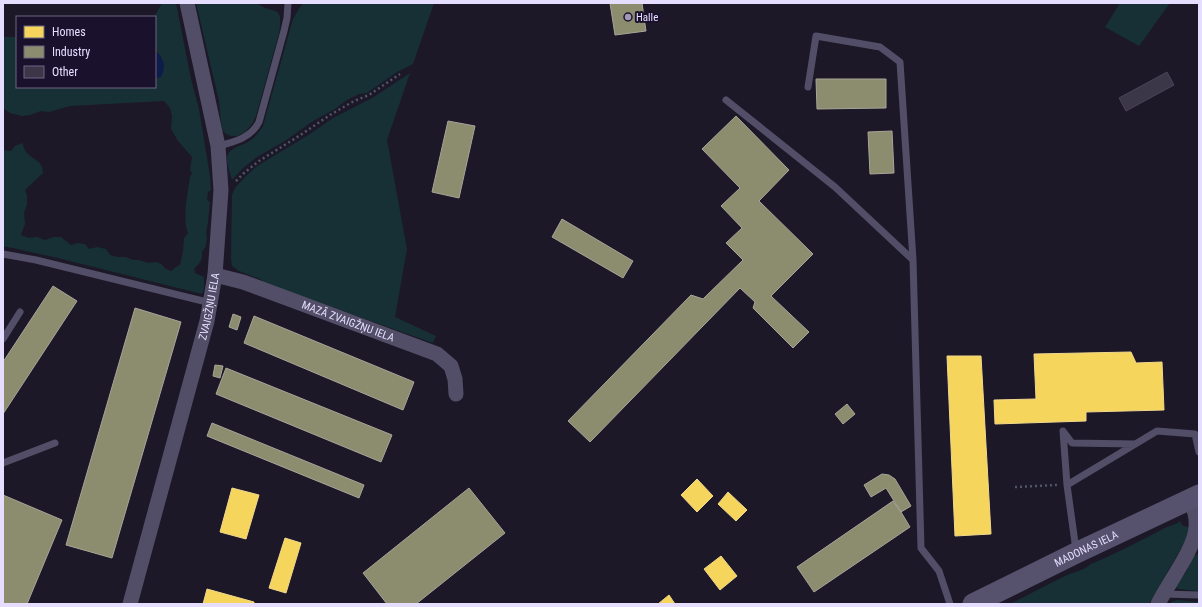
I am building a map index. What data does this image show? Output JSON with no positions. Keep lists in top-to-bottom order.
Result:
{
  "streets": {
    "main road": ["MADONAS IELA"],
    "street": ["ZVAIGŽŅU IELA", "MAZĀ ZVAIGŽŅU IELA"]
  },
  "crossings": [
    ["ZVAIGŽŅU IELA", "MAZĀ ZVAIGŽŅU IELA"]
  ],
  "places": ["Halle"],
  "legend": ["Homes", "Industry", "Other"]
}
